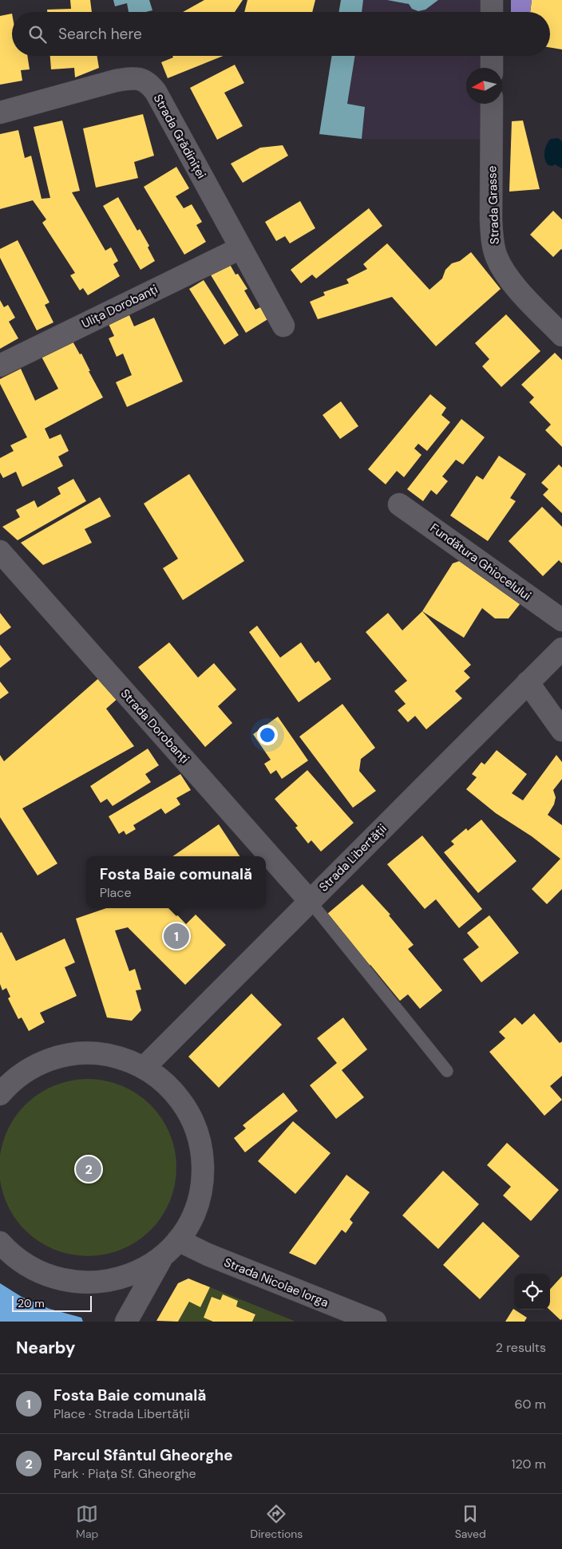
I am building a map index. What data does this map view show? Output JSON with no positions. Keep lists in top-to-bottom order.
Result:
{
  "streets": {
    "street": [
      "Strada Grădiniței",
      "Strada Grasse",
      "Ulița Dorobanți",
      "Fundătura Ghiocelului",
      "Strada Dorobanți",
      "Strada Libertății",
      "Strada Nicolae Iorga"
    ]
  },
  "crossings": [
    ["Strada Grădiniței", "Ulița Dorobanți"],
    ["Strada Dorobanți", "Strada Libertății"]
  ],
  "scale_bar": "20 m",
  "north": "left",
  "page": {
    "search": "Search here",
    "popup": ["Fosta Baie comunală", "Place"],
    "pins": ["1", "2"],
    "scale": "20 m",
    "heading": ["Nearby", "2 results"],
    "list": [
      {
        "mark": "1",
        "name": "Fosta Baie comunală",
        "note": "Place · Strada Libertății",
        "value": "60 m"
      },
      {
        "mark": "2",
        "name": "Parcul Sfântul Gheorghe",
        "note": "Park · Piața Sf. Gheorghe",
        "value": "120 m"
      }
    ],
    "nav": ["Map", "Directions", "Saved"]
  }
}
